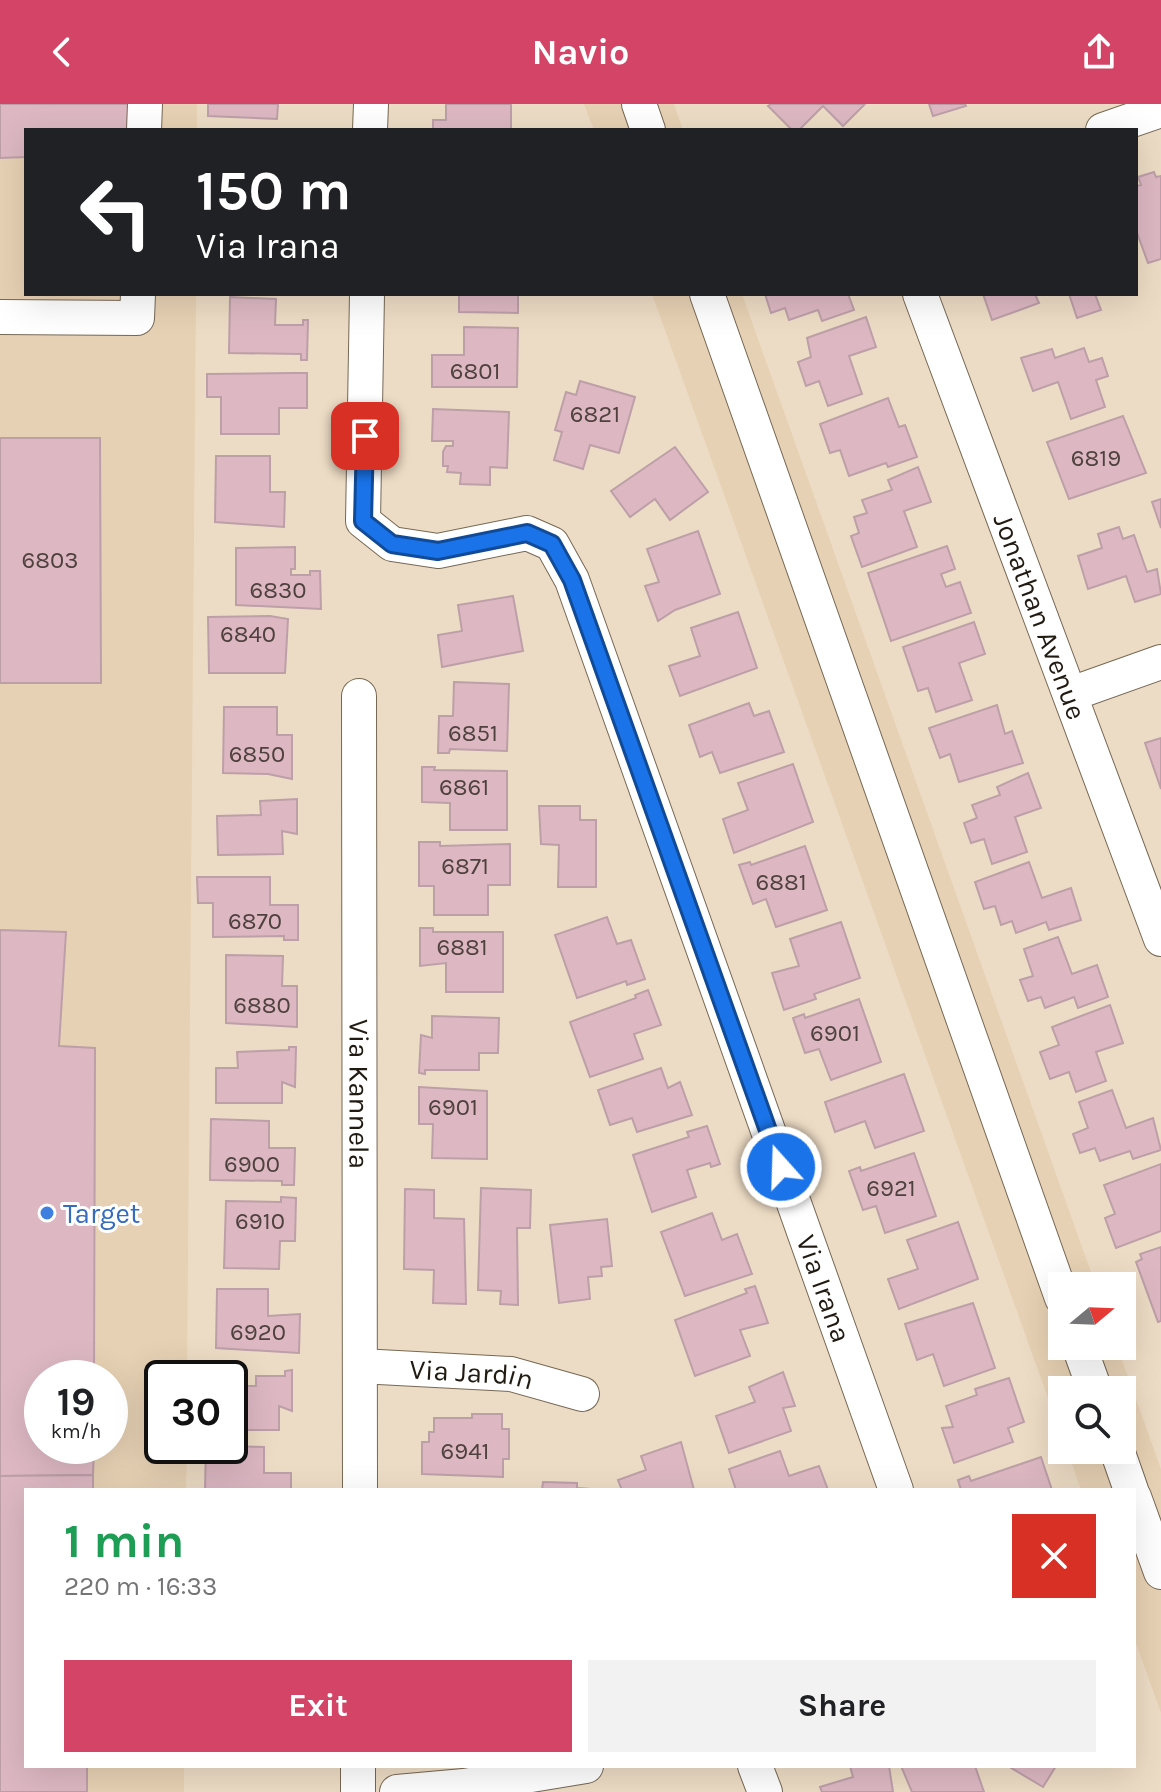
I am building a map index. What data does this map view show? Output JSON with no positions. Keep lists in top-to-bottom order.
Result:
{
  "streets": {
    "street": [
      "Jonathan Avenue",
      "Via Kannela",
      "Via Irana",
      "Via Jardin"
    ]
  },
  "crossings": [
    ["Via Kannela", "Via Jardin"]
  ],
  "places": ["Target"],
  "house_numbers": [
    "6801",
    "6821",
    "6819",
    "6803",
    "6830",
    "6840",
    "6851",
    "6850",
    "6861",
    "6871",
    "6881",
    "6870",
    "6881",
    "6880",
    "6901",
    "6901",
    "6900",
    "6921",
    "6910",
    "6920",
    "6941"
  ],
  "north": "right",
  "page": {
    "header": "Navio",
    "turn": ["150 m", "Via Irana"],
    "speed": "19 km/h",
    "limit": "30",
    "heading": ["1 min", "220 m · 16:33"],
    "buttons": ["Exit", "Share"]
  }
}
